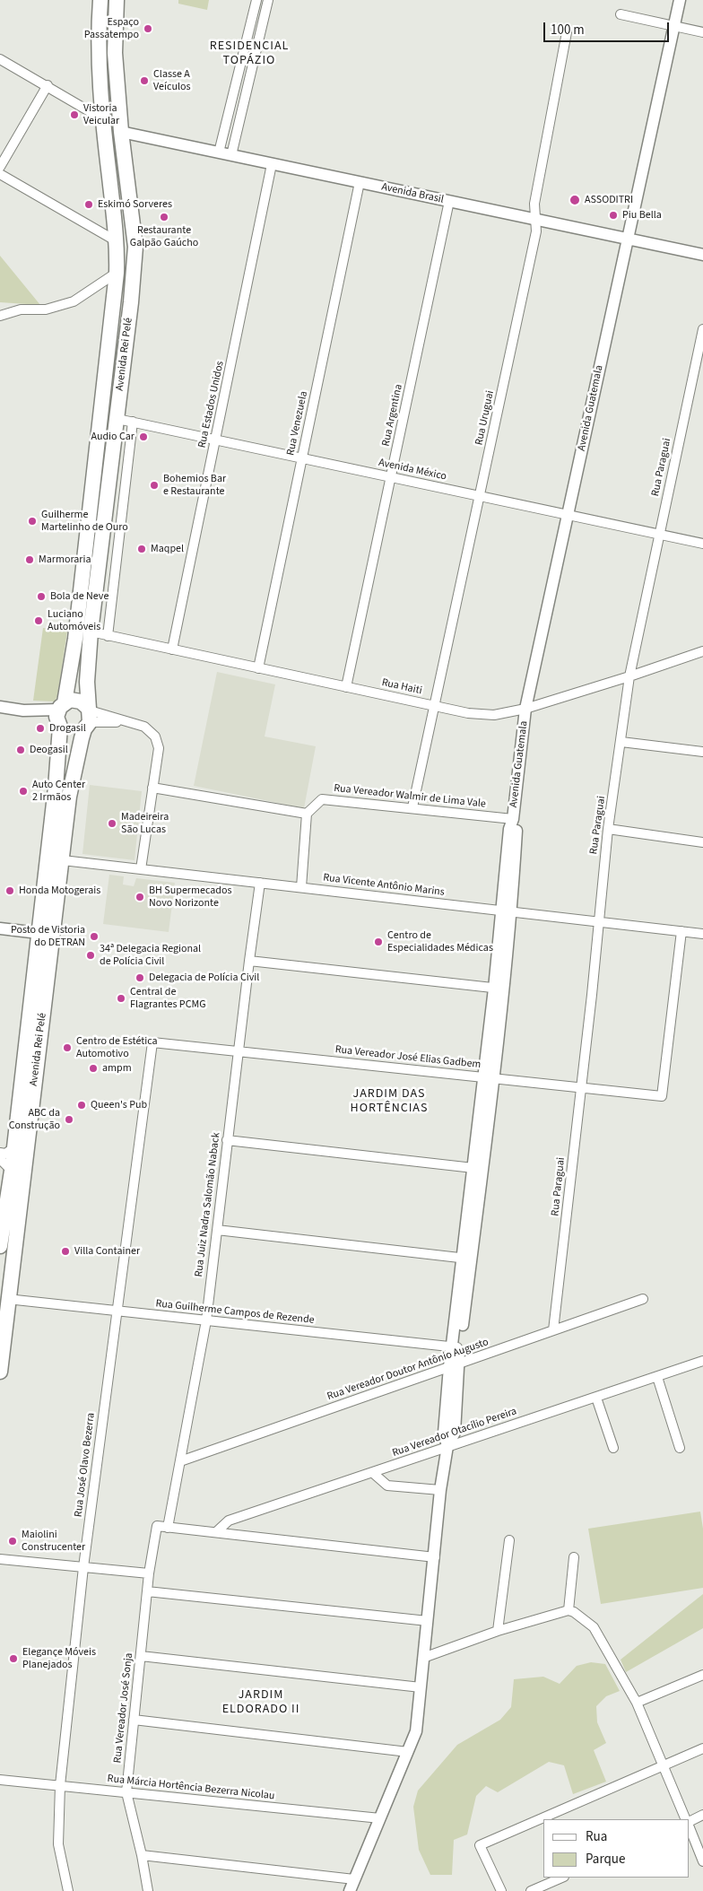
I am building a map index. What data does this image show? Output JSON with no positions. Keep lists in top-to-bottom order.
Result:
{
  "streets": {
    "main road": ["Avenida Rei Pelé"],
    "street": [
      "Avenida Brasil",
      "Rua Estados Unidos",
      "Avenida Guatemala",
      "Rua Argentina",
      "Rua Uruguai",
      "Rua Venezuela",
      "Rua Paraguai",
      "Avenida México",
      "Rua Haiti",
      "Rua Vereador Walmir de Lima Vale",
      "Rua Vicente Antônio Marins",
      "Rua Vereador José Elias Gadbem",
      "Rua Juiz Nadra Salomão Naback",
      "Rua Guilherme Campos de Rezende",
      "Rua Vereador Doutor Antônio Augusto",
      "Rua Vereador Otacílio Pereira",
      "Rua José Olavo Bezerra",
      "Rua Vereador José Sonja",
      "Rua Márcia Hortência Bezerra Nicolau"
    ]
  },
  "crossings": [
    ["Avenida Brasil", "Avenida Rei Pelé"],
    ["Avenida Brasil", "Rua Estados Unidos"],
    ["Avenida Brasil", "Avenida Guatemala"],
    ["Avenida Brasil", "Rua Argentina"],
    ["Avenida Brasil", "Rua Uruguai"],
    ["Avenida Brasil", "Rua Venezuela"],
    ["Avenida Rei Pelé", "Avenida México"],
    ["Avenida Rei Pelé", "Rua Haiti"],
    ["Avenida Rei Pelé", "Rua Vicente Antônio Marins"],
    ["Avenida Rei Pelé", "Rua Guilherme Campos de Rezende"],
    ["Rua Estados Unidos", "Avenida México"],
    ["Rua Estados Unidos", "Rua Haiti"],
    ["Avenida Guatemala", "Avenida México"],
    ["Avenida Guatemala", "Rua Haiti"],
    ["Avenida Guatemala", "Rua Vereador Walmir de Lima Vale"],
    ["Avenida Guatemala", "Rua Vicente Antônio Marins"],
    ["Avenida Guatemala", "Rua Vereador José Elias Gadbem"],
    ["Rua Argentina", "Avenida México"],
    ["Rua Argentina", "Rua Haiti"],
    ["Rua Uruguai", "Avenida México"],
    ["Rua Uruguai", "Rua Haiti"],
    ["Rua Uruguai", "Rua Vereador Walmir de Lima Vale"],
    ["Rua Venezuela", "Avenida México"],
    ["Rua Venezuela", "Rua Haiti"],
    ["Rua Paraguai", "Avenida México"],
    ["Rua Paraguai", "Rua Haiti"],
    ["Rua Paraguai", "Rua Vicente Antônio Marins"],
    ["Rua Paraguai", "Rua Vereador José Elias Gadbem"],
    ["Rua Paraguai", "Rua Vereador Doutor Antônio Augusto"],
    ["Rua Vicente Antônio Marins", "Rua Vereador José Elias Gadbem"],
    ["Rua Vicente Antônio Marins", "Rua Juiz Nadra Salomão Naback"],
    ["Rua Vereador José Elias Gadbem", "Rua Juiz Nadra Salomão Naback"],
    ["Rua Vereador José Elias Gadbem", "Rua José Olavo Bezerra"],
    ["Rua Juiz Nadra Salomão Naback", "Rua Guilherme Campos de Rezende"],
    ["Rua Juiz Nadra Salomão Naback", "Rua Vereador Doutor Antônio Augusto"],
    ["Rua Juiz Nadra Salomão Naback", "Rua Vereador José Sonja"],
    ["Rua Guilherme Campos de Rezende", "Rua José Olavo Bezerra"],
    ["Rua José Olavo Bezerra", "Rua Márcia Hortência Bezerra Nicolau"],
    ["Rua Vereador José Sonja", "Rua Márcia Hortência Bezerra Nicolau"]
  ],
  "districts": ["RESIDENCIAL TOPÁZIO", "JARDIM DAS HORTÊNCIAS", "JARDIM ELDORADO II"],
  "places": [
    "Espaço Passatempo",
    "Classe A Veículos",
    "Vistoria Veicular",
    "ASSODITRI",
    "Eskimó Sorveres",
    "Piu Bella",
    "Restaurante Galpão Gaúcho",
    "Audio Car",
    "Bohemios Bar e Restaurante",
    "Guilherme Martelinho de Ouro",
    "Maqpel",
    "Marmoraria",
    "Bola de Neve",
    "Luciano Automóveis",
    "Drogasil",
    "Deogasil",
    "Auto Center 2 Irmãos",
    "Madeireira São Lucas",
    "Honda Motogerais",
    "BH Supermecados Novo Norizonte",
    "Posto de Vistoria do DETRAN",
    "Centro de Especialidades Médicas",
    "34ª Delegacia Regional de Polícia Civil",
    "Delegacia de Polícia Civil",
    "Central de Flagrantes PCMG",
    "Centro de Estética Automotivo",
    "ampm",
    "Queen's Pub",
    "ABC da Construção",
    "Villa Container",
    "Maiolini Construcenter",
    "Elegançe Móveis Planejados"
  ],
  "legend": ["Rua", "Parque"],
  "scale_bar": "100 m"
}
